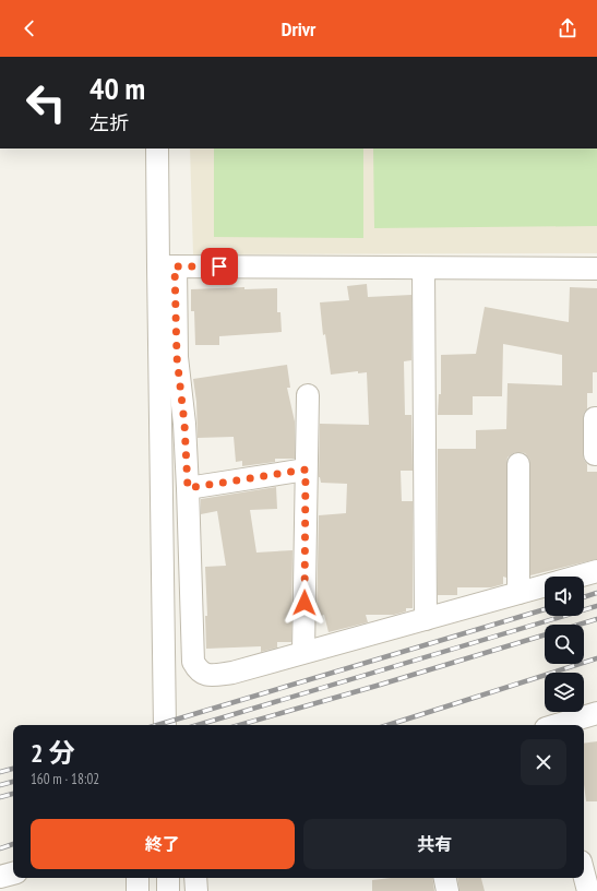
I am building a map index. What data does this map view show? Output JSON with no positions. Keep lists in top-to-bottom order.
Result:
{
  "page": {
    "header": "Drivr",
    "turn": ["40 m", "左折"],
    "heading": ["2 分", "160 m · 18:02"],
    "buttons": ["終了", "共有"]
  }
}
